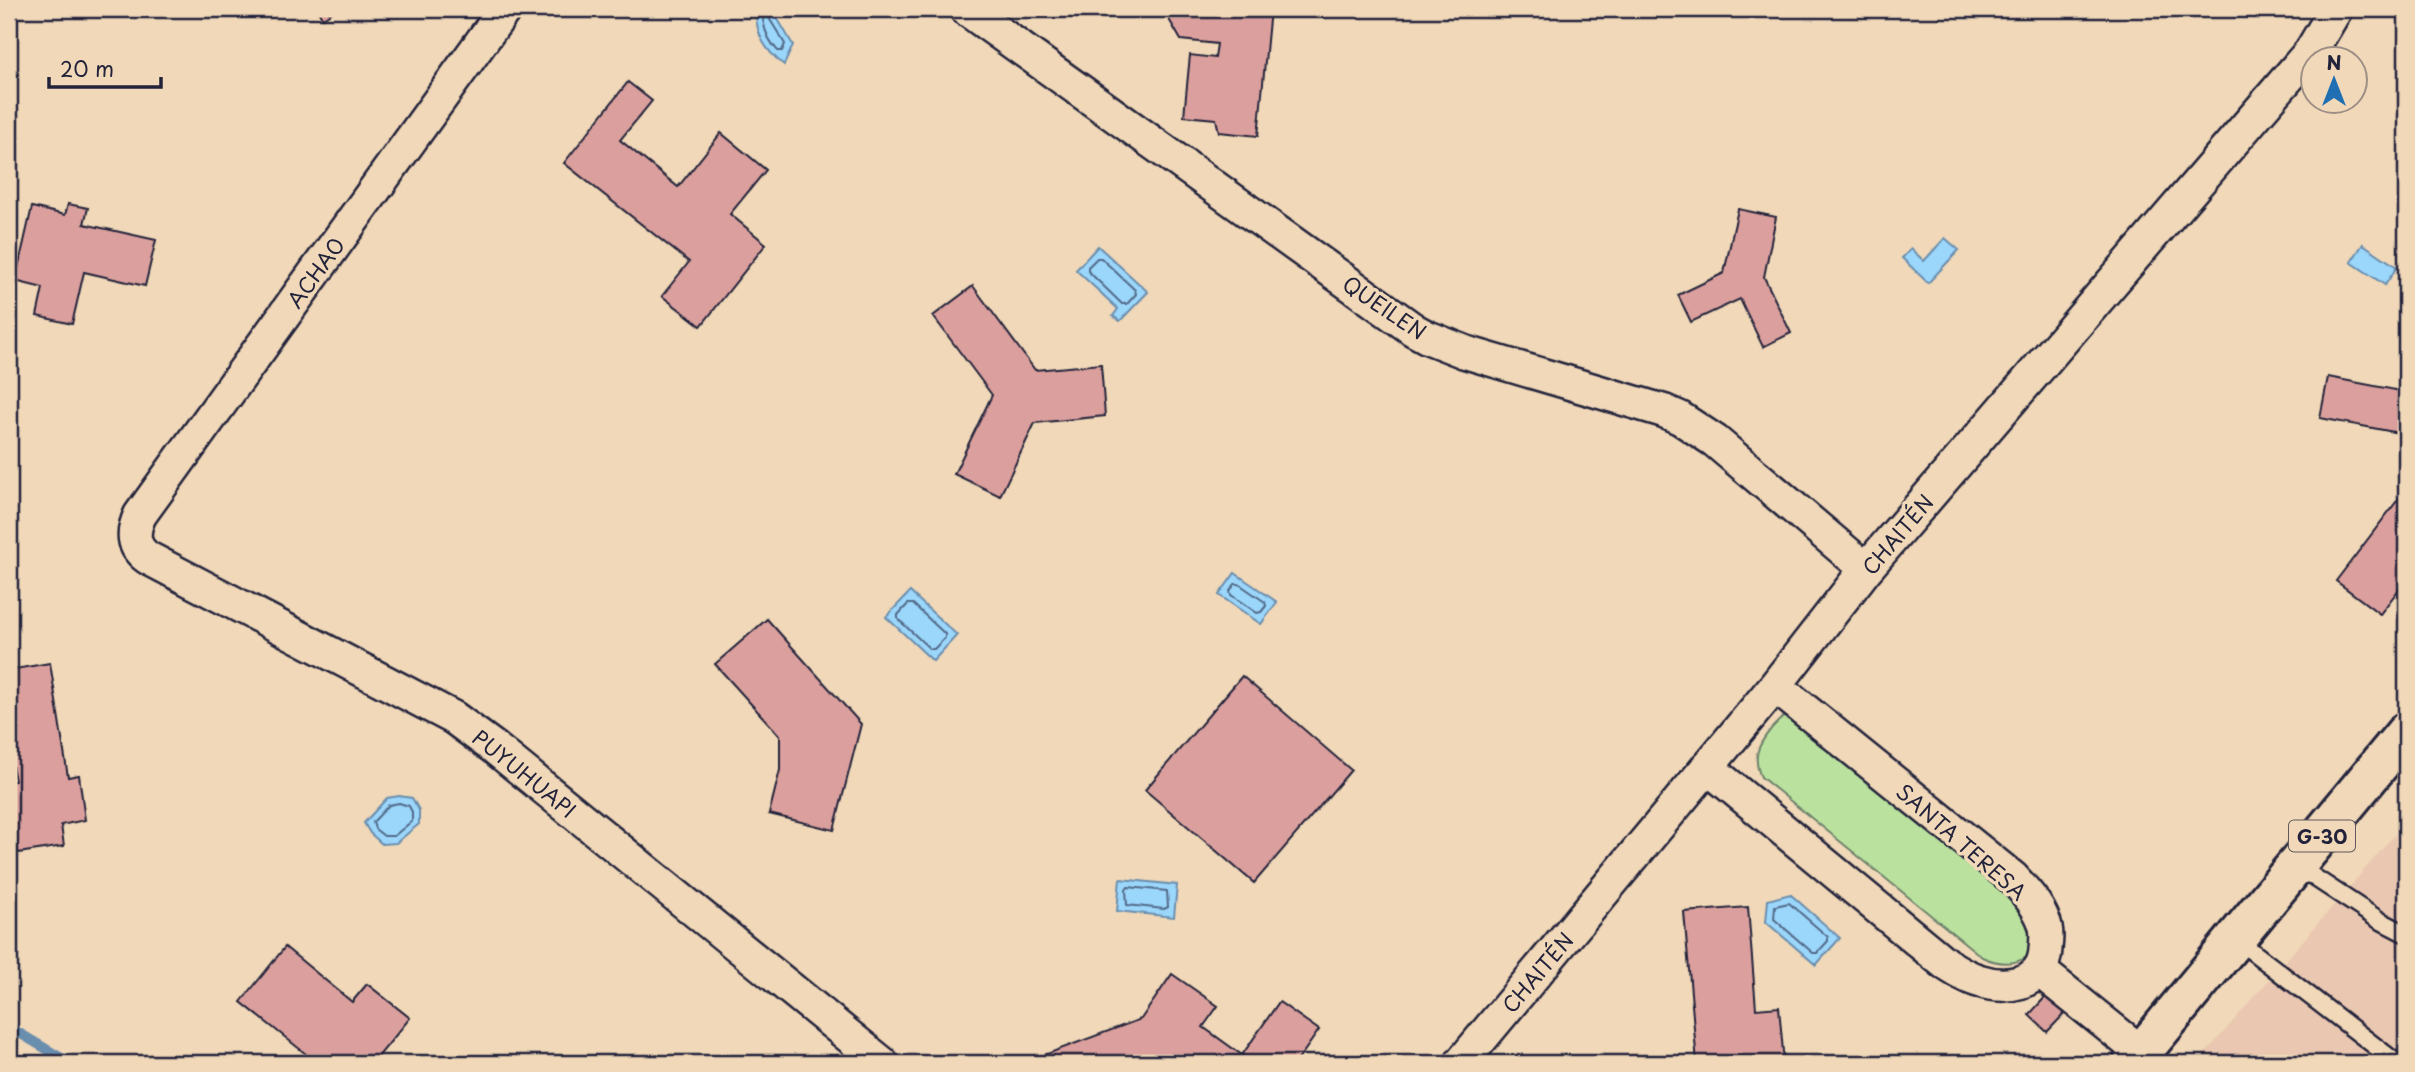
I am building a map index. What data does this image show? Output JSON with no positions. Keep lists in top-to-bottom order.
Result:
{
  "streets": {
    "main road": ["G-30"],
    "street": [
      "ACHAO",
      "QUEILEN",
      "CHAITÉN",
      "PUYUHUAPI",
      "SANTA TERESA"
    ]
  },
  "crossings": [
    ["ACHAO", "PUYUHUAPI"],
    ["QUEILEN", "CHAITÉN"],
    ["CHAITÉN", "SANTA TERESA"]
  ],
  "scale_bar": "20 m",
  "north": "top"
}
